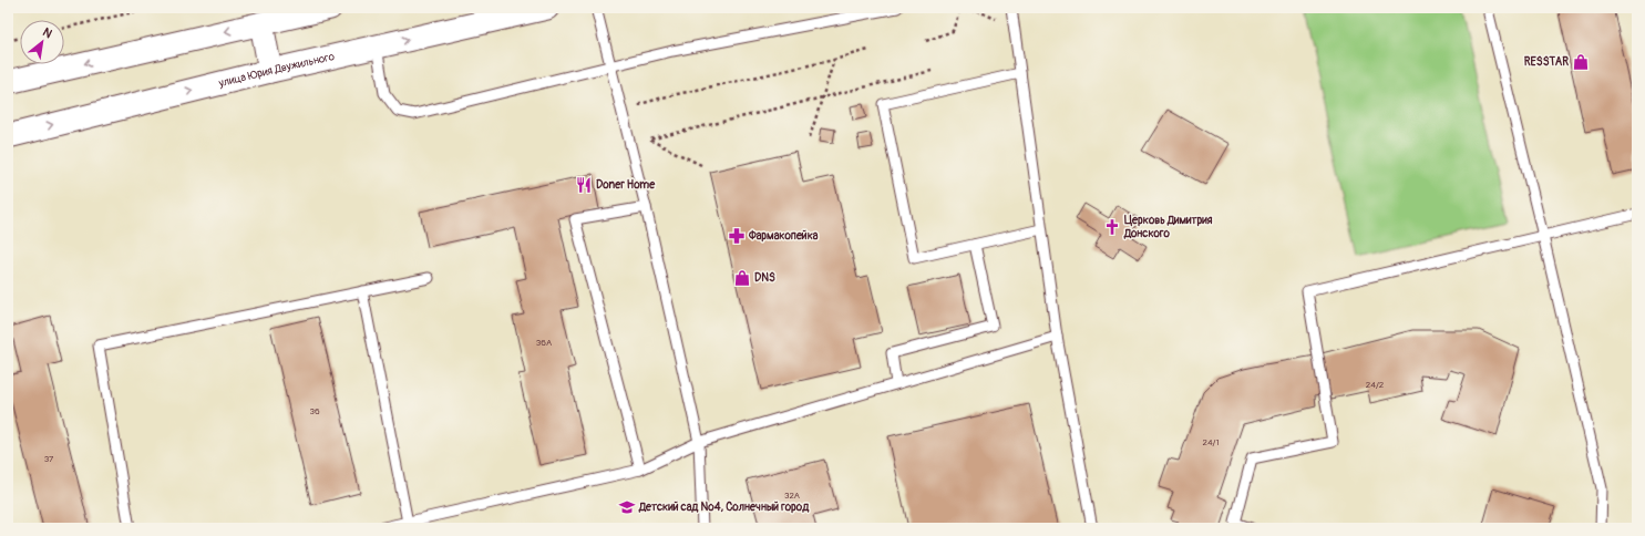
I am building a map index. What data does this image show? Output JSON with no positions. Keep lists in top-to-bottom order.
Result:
{
  "streets": {
    "street": ["улица Юрия Двужильного"]
  },
  "places": {
    "shop": ["RESSTAR", "DNS"],
    "restaurant": ["Doner Home"],
    "church": ["Церковь Димитрия Донского"],
    "pharmacy": ["Фармакопейка"],
    "school or university": ["Детский сад №4, Солнечный город"]
  },
  "house_numbers": [
    "36А",
    "24/2",
    "36",
    "24/1",
    "37",
    "32А"
  ],
  "north": "top right"
}
